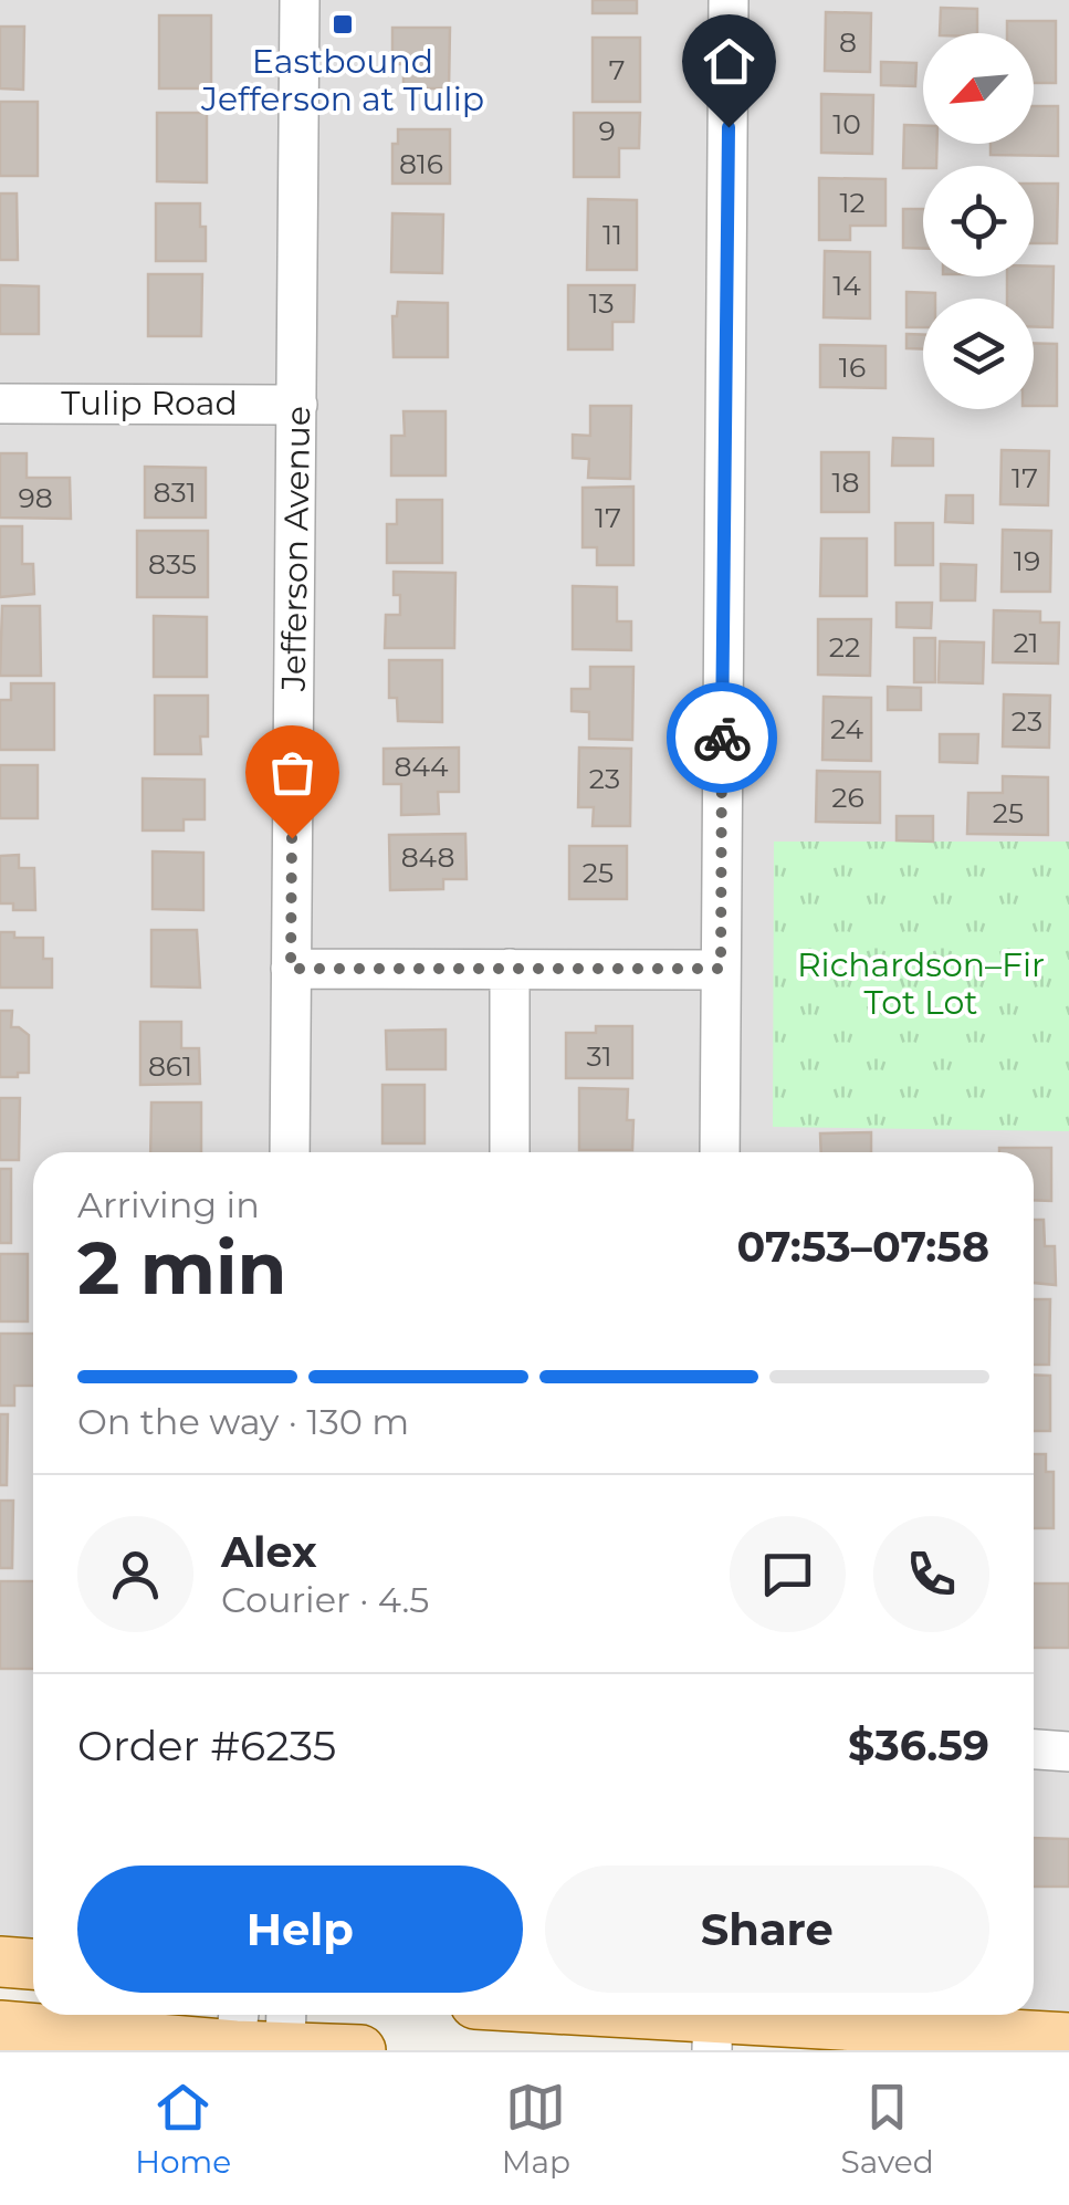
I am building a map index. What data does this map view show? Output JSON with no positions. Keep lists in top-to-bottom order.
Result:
{
  "streets": {
    "street": ["Tulip Road", "Jefferson Avenue"]
  },
  "crossings": [
    ["Tulip Road", "Jefferson Avenue"]
  ],
  "parks": ["Richardson–Fir Tot Lot"],
  "places": {
    "transit": ["Eastbound Jefferson at Tulip"]
  },
  "house_numbers": [
    "8",
    "7",
    "10",
    "9",
    "816",
    "12",
    "11",
    "14",
    "13",
    "16",
    "17",
    "18",
    "831",
    "98",
    "17",
    "19",
    "835",
    "21",
    "22",
    "23",
    "24",
    "844",
    "23",
    "26",
    "25",
    "848",
    "25",
    "31",
    "861"
  ],
  "north": "bottom left",
  "page": {
    "heading": ["2 min", "Arriving in", "07:53–07:58"],
    "panel": [
      "Alex",
      "Courier · 4.5",
      "Order #6235",
      "$36.59"
    ],
    "bar": "On the way · 130 m",
    "buttons": ["Help", "Share"],
    "tabs": ["Home", "Map", "Saved"]
  }
}
